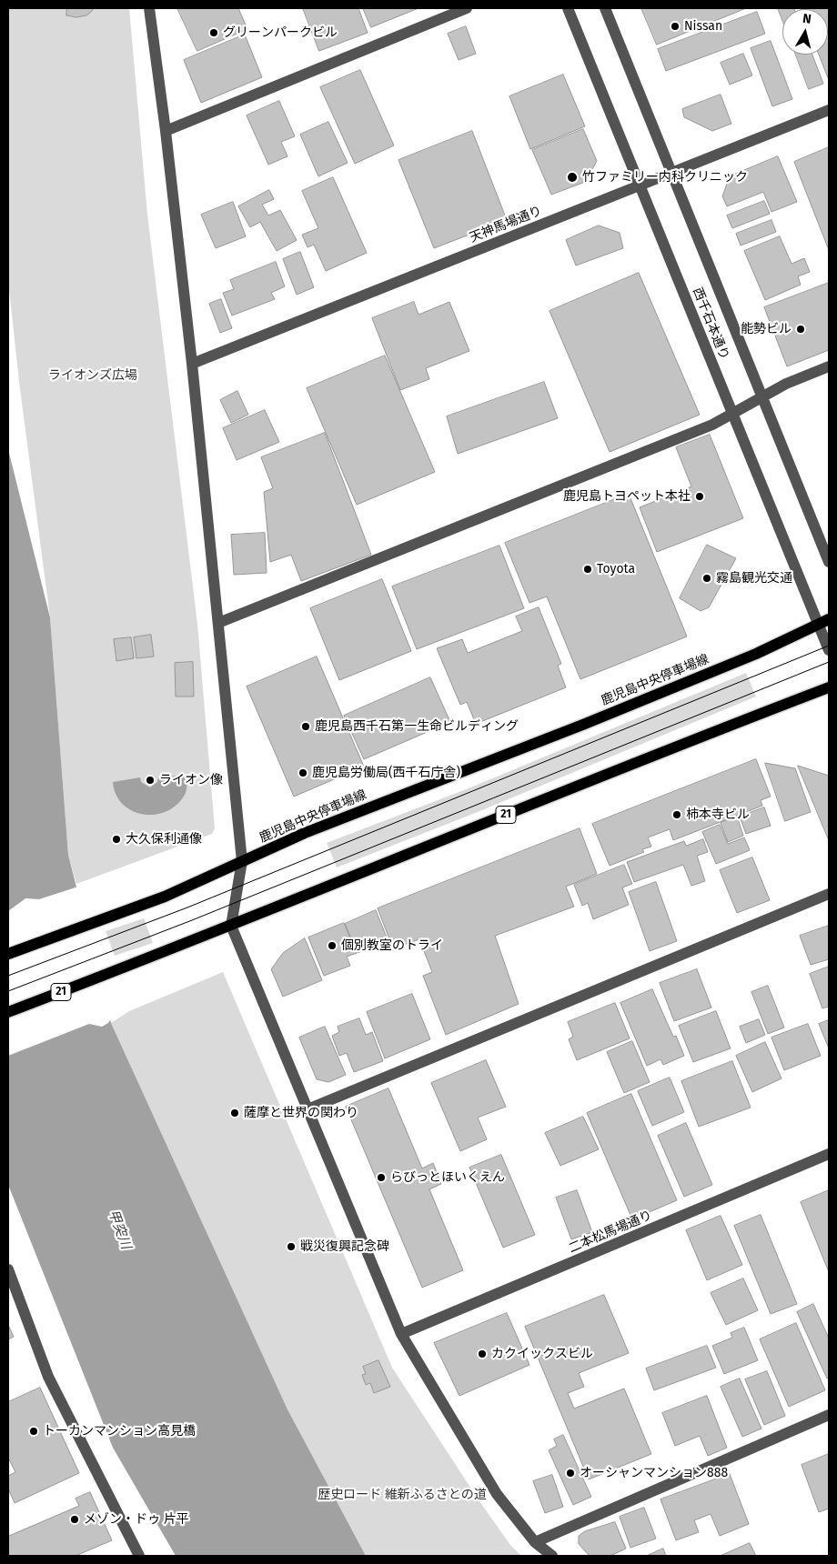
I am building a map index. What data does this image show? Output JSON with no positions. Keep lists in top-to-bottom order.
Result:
{
  "streets": {
    "main road": ["鹿児島中央停車場線", "21"],
    "street": ["天神馬場通り", "西千石本通り", "二本松馬場通り"]
  },
  "crossings": [
    ["天神馬場通り", "西千石本通り"],
    ["西千石本通り", "鹿児島中央停車場線"]
  ],
  "water": ["甲突川"],
  "parks": ["ライオンズ広場", "歴史ロード 維新ふるさとの道"],
  "places": [
    "Nissan",
    "グリーンパークビル",
    "竹ファミリー内科クリニック",
    "能勢ビル",
    "鹿児島トヨペット本社",
    "Toyota",
    "霧島観光交通",
    "鹿児島西千石第一生命ビルディング",
    "鹿児島労働局(西千石庁舎)",
    "ライオン像",
    "柿本寺ビル",
    "大久保利通像",
    "個別教室のトライ",
    "薩摩と世界の関わり",
    "らびっとほいくえん",
    "戦災復興記念碑",
    "カクイックスビル",
    "トーカンマンション高見橋",
    "オーシャンマンション888",
    "メゾン・ドゥ 片平"
  ],
  "north": "top"
}
